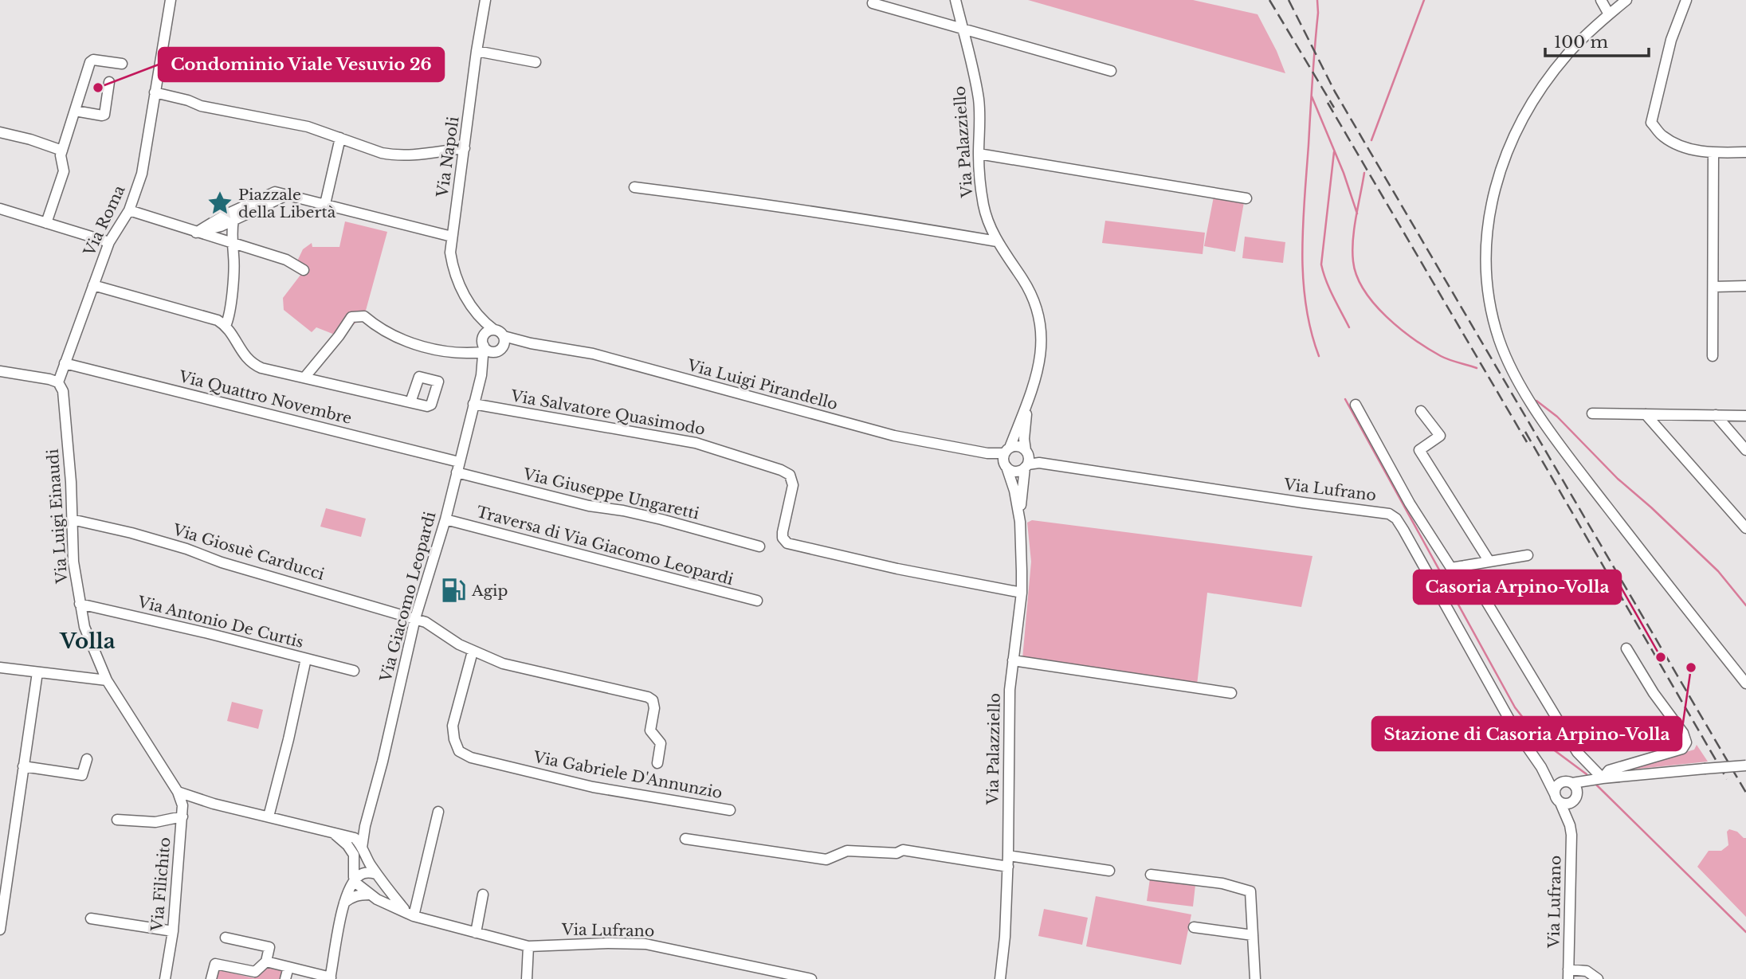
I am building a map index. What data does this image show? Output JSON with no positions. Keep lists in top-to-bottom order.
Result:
{
  "streets": {
    "street": [
      "Via Palazziello",
      "Via Napoli",
      "Via Roma",
      "Via Luigi Pirandello",
      "Via Quattro Novembre",
      "Via Salvatore Quasimodo",
      "Via Lufrano",
      "Via Giuseppe Ungaretti",
      "Via Luigi Einaudi",
      "Traversa di Via Giacomo Leopardi",
      "Via Giosuè Carducci",
      "Via Giacomo Leopardi",
      "Via Antonio De Curtis",
      "Via Gabriele D'Annunzio",
      "Via Filichito"
    ]
  },
  "crossings": [
    ["Via Palazziello", "Via Luigi Pirandello"],
    ["Via Palazziello", "Via Salvatore Quasimodo"],
    ["Via Palazziello", "Via Lufrano"],
    ["Via Napoli", "Via Luigi Pirandello"],
    ["Via Napoli", "Via Giacomo Leopardi"],
    ["Via Roma", "Via Quattro Novembre"],
    ["Via Roma", "Via Luigi Einaudi"],
    ["Via Luigi Pirandello", "Via Giacomo Leopardi"],
    ["Via Quattro Novembre", "Via Giacomo Leopardi"],
    ["Via Salvatore Quasimodo", "Via Giacomo Leopardi"],
    ["Via Giuseppe Ungaretti", "Via Giacomo Leopardi"],
    ["Via Luigi Einaudi", "Via Giosuè Carducci"],
    ["Via Luigi Einaudi", "Via Antonio De Curtis"],
    ["Via Luigi Einaudi", "Via Filichito"],
    ["Traversa di Via Giacomo Leopardi", "Via Giacomo Leopardi"],
    ["Via Giosuè Carducci", "Via Giacomo Leopardi"],
    ["Via Giosuè Carducci", "Via Gabriele D'Annunzio"],
    ["Via Giacomo Leopardi", "Via Gabriele D'Annunzio"]
  ],
  "districts": ["Volla"],
  "places": {
    "other": ["Condominio Viale Vesuvio 26", "Casoria Arpino-Volla", "Stazione di Casoria Arpino-Volla"],
    "place": ["Piazzale della Libertà"],
    "fuel station": ["Agip"]
  },
  "scale_bar": "100 m"
}
